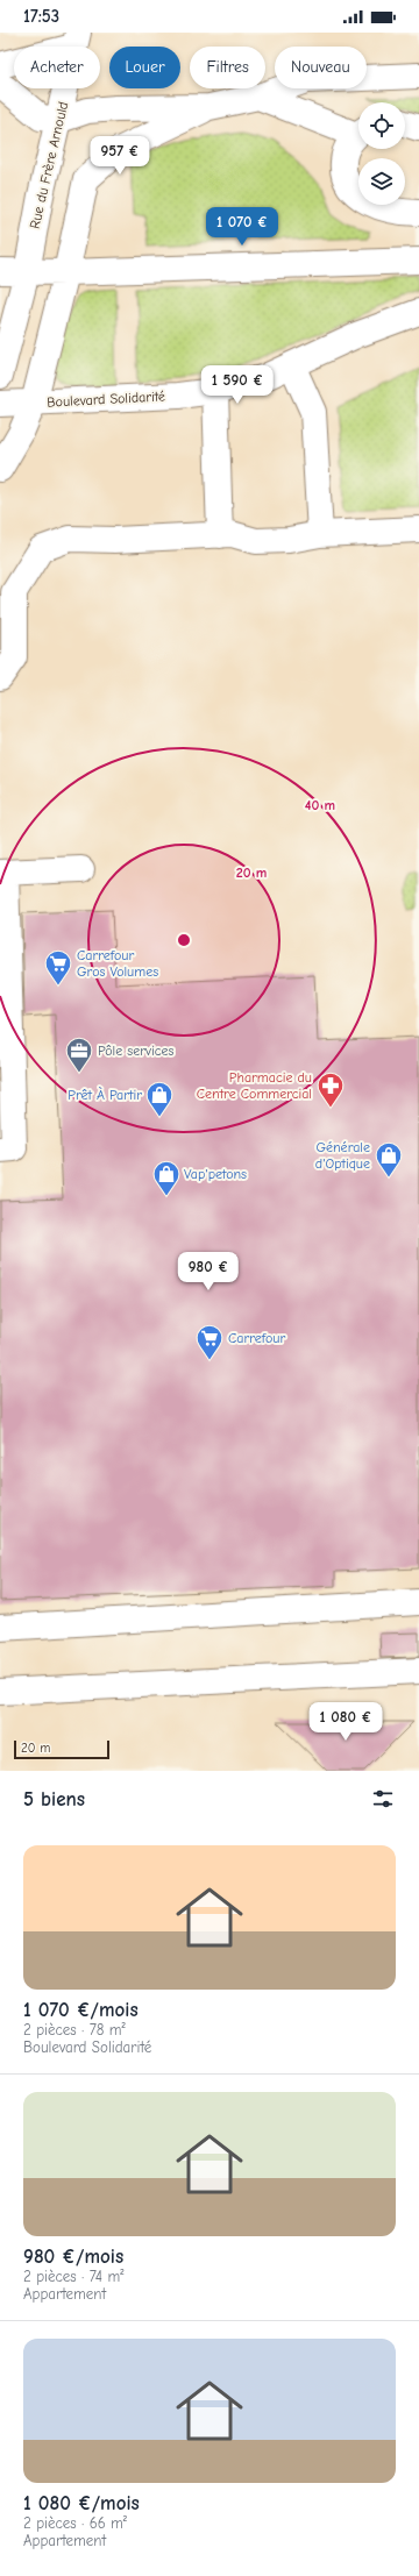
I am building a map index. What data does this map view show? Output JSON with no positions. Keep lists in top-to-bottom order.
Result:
{
  "streets": {
    "main road": ["Rue du Frère Arnould", "Boulevard Solidarité"]
  },
  "places": {
    "supermarket": ["Carrefour Gros Volumes", "Carrefour"],
    "office": ["Pôle services"],
    "pharmacy": ["Pharmacie du Centre Commercial"],
    "shop": ["Prêt À Partir", "Générale d'Optique", "Vap'petons"]
  },
  "scale_bar": "20 m",
  "page": {
    "status": "17:53",
    "chip": [
      "Acheter",
      "Louer",
      "Filtres",
      "Nouveau"
    ],
    "price": [
      "957 €",
      "1 070 €",
      "1 590 €",
      "980 €",
      "1 080 €"
    ],
    "scale": "20 m",
    "heading": "5 biens",
    "list": [
      {
        "name": "1 070 €/mois",
        "note": "2 pièces · 78 m² · Boulevard Solidarité"
      },
      {
        "name": "980 €/mois",
        "note": "2 pièces · 74 m² · Appartement"
      },
      {
        "name": "1 080 €/mois",
        "note": "2 pièces · 66 m² · Appartement"
      }
    ]
  },
  "rings": ["40 m", "20 m"]
}
